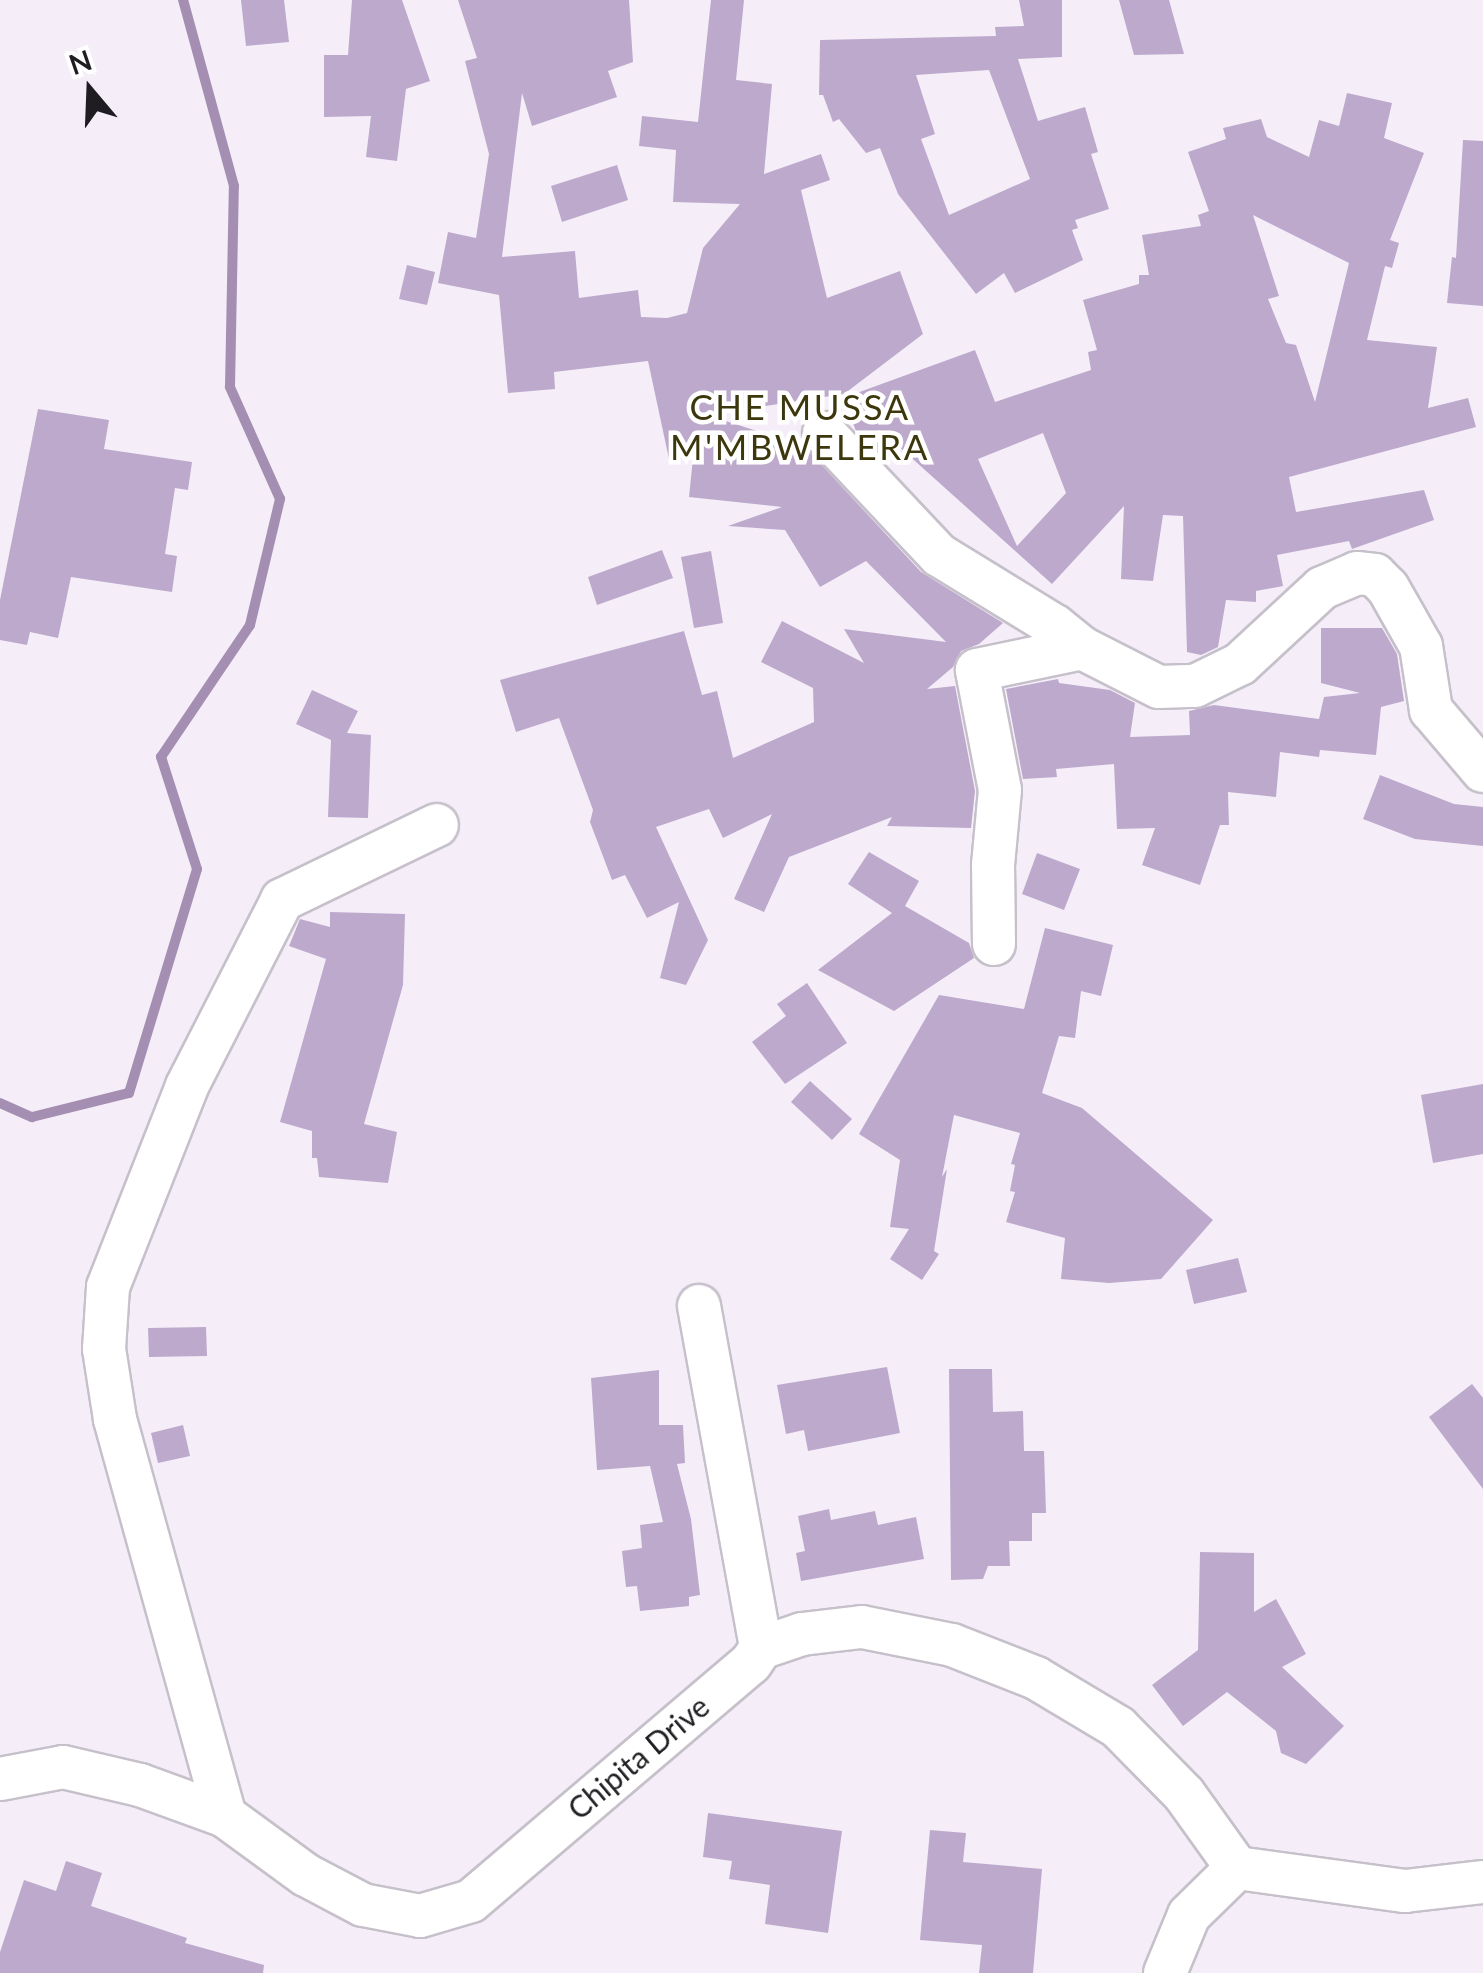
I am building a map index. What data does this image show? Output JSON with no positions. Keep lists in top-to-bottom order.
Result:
{
  "streets": {
    "street": ["Chipita Drive"]
  },
  "districts": ["CHE MUSSA M'MBWELERA"],
  "north": "top"
}
